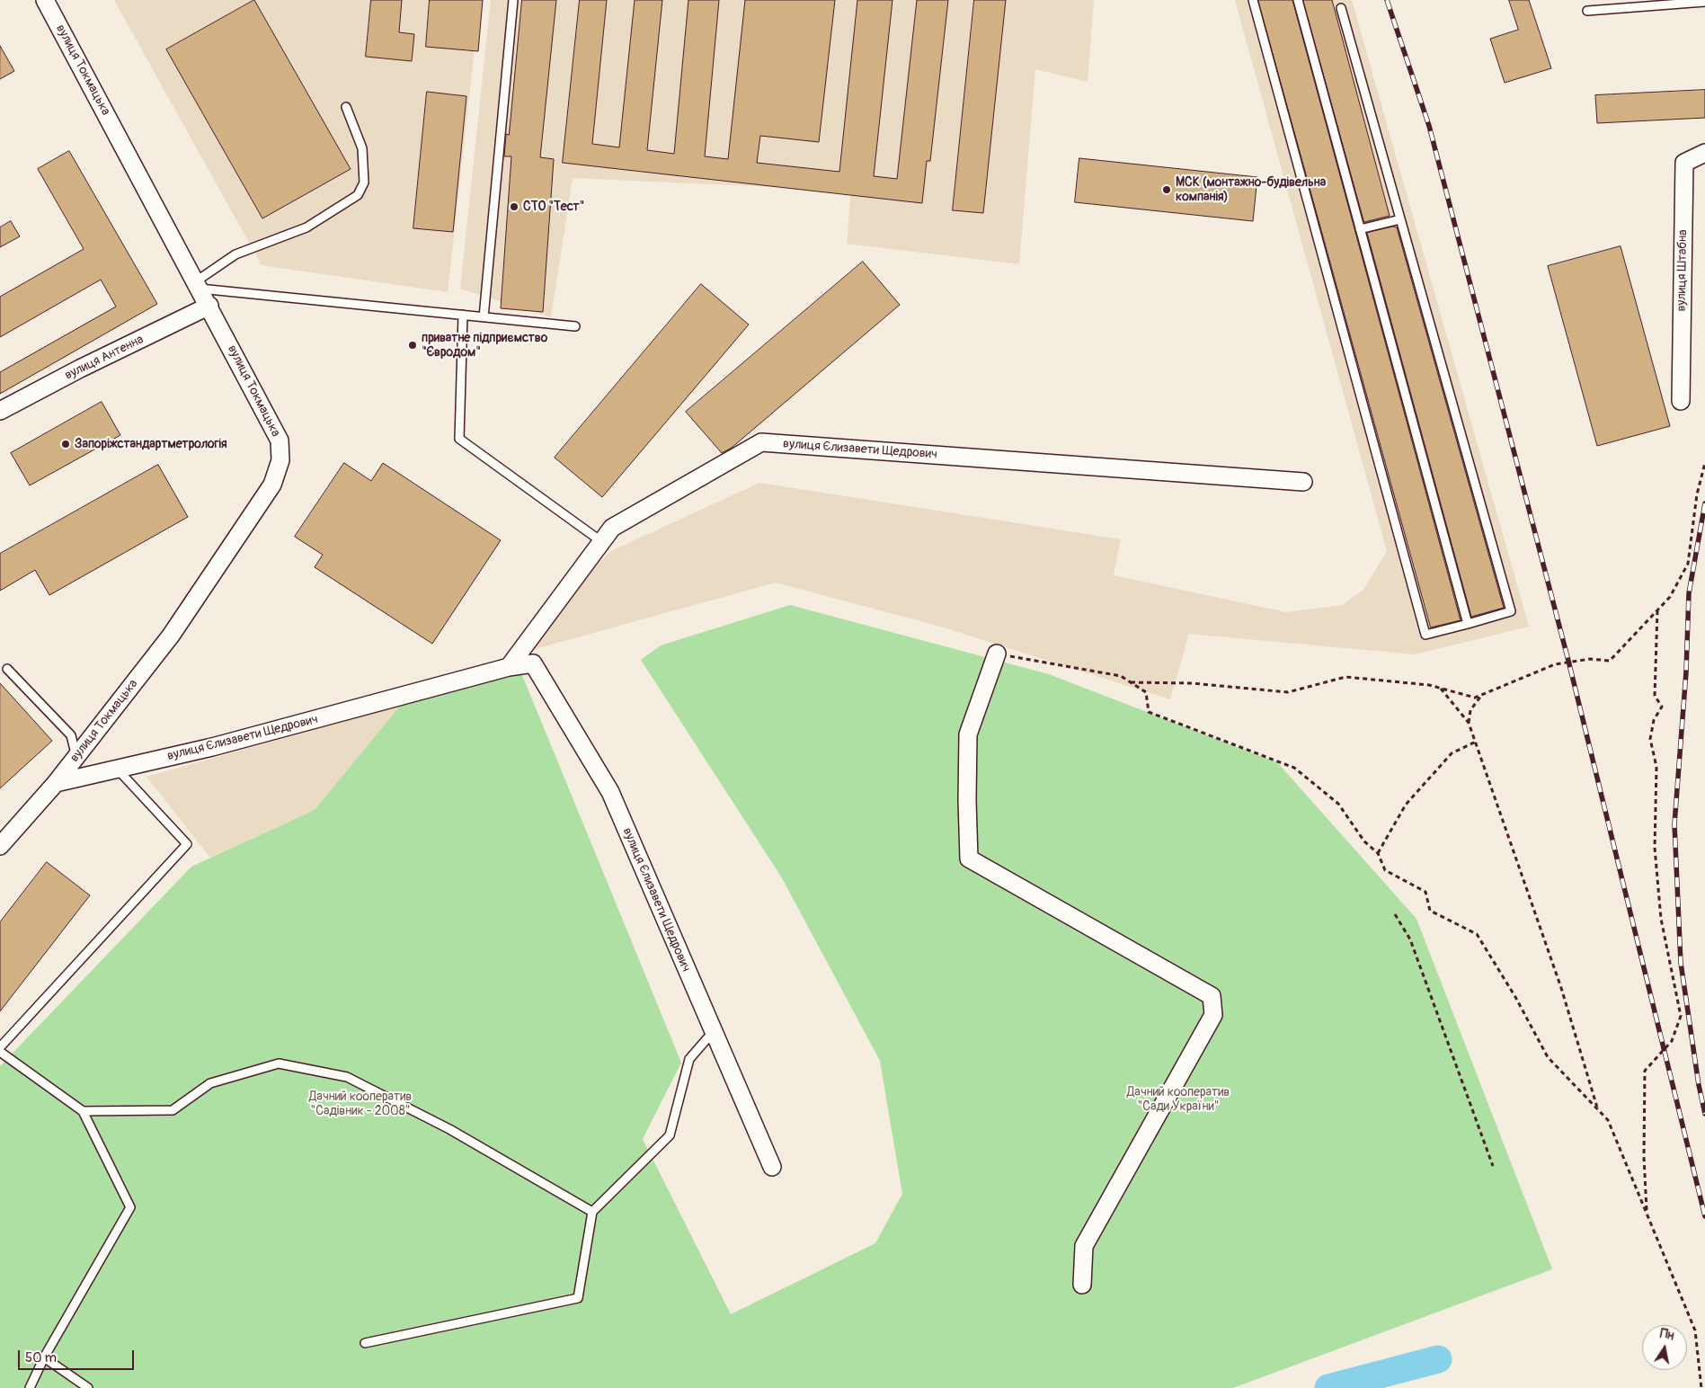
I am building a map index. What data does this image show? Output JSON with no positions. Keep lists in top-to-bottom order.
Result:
{
  "streets": {
    "street": [
      "вулиця Токмацька",
      "вулиця Штабна",
      "вулиця Антенна",
      "вулиця Єлизавети Щедрович"
    ]
  },
  "crossings": [
    ["вулиця Токмацька", "вулиця Антенна"],
    ["вулиця Токмацька", "вулиця Єлизавети Щедрович"]
  ],
  "parks": ["Дачний кооператив \"Сади України\"", "Дачний кооператив \"Садівник - 2008\""],
  "places": [
    "МСК (монтажно-будівельна компанія)",
    "СТО \"Тест\"",
    "приватне підприємство \"Євродом\"",
    "Запоріжстандартметрологія"
  ],
  "scale_bar": "50 m",
  "north": "top"
}
